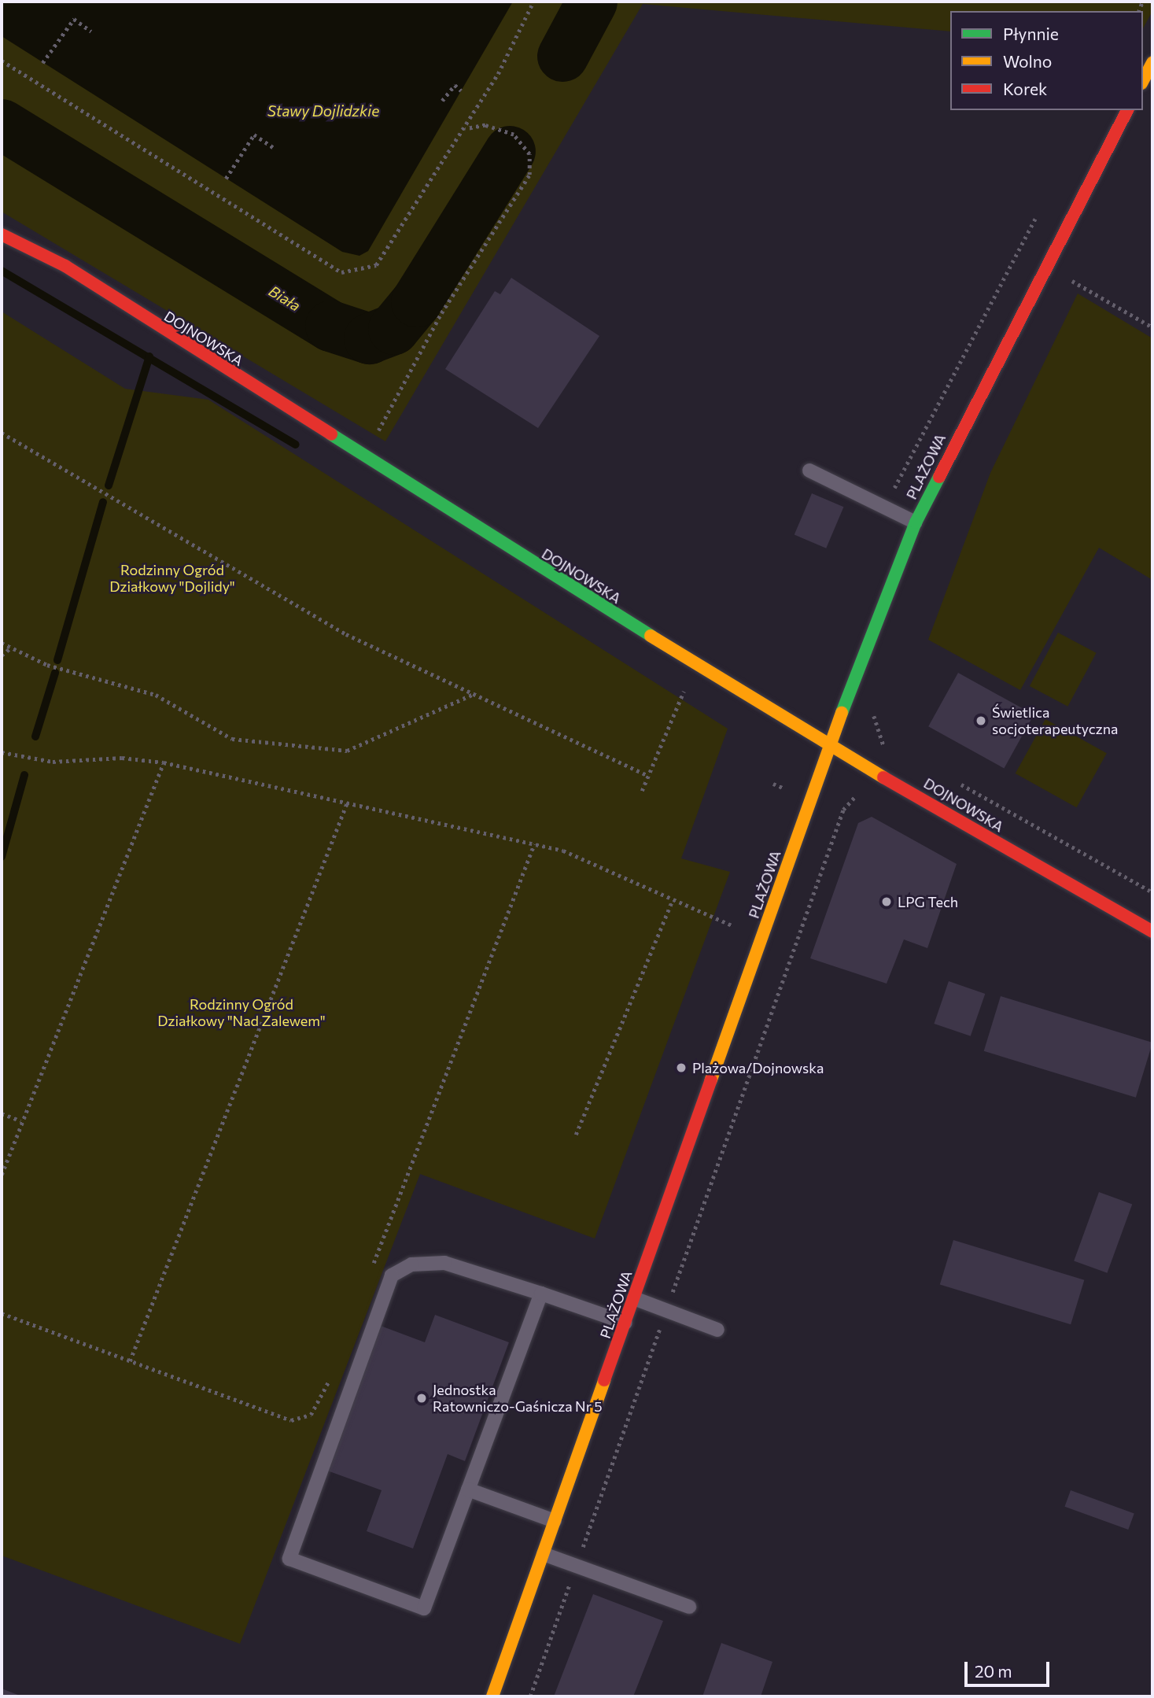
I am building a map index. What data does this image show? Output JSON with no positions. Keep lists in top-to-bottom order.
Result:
{
  "streets": {
    "street": ["DOJNOWSKA", "PLAŻOWA"]
  },
  "crossings": [
    ["DOJNOWSKA", "PLAŻOWA"]
  ],
  "water": ["Stawy Dojlidzkie", "Biała"],
  "parks": ["Rodzinny Ogród Działkowy \"Dojlidy\"", "Rodzinny Ogród Działkowy \"Nad Zalewem\""],
  "places": [
    "Świetlica socjoterapeutyczna",
    "LPG Tech",
    "Plażowa/Dojnowska",
    "Jednostka Ratowniczo-Gaśnicza Nr 5"
  ],
  "legend": ["Płynnie", "Wolno", "Korek"],
  "scale_bar": "20 m"
}
